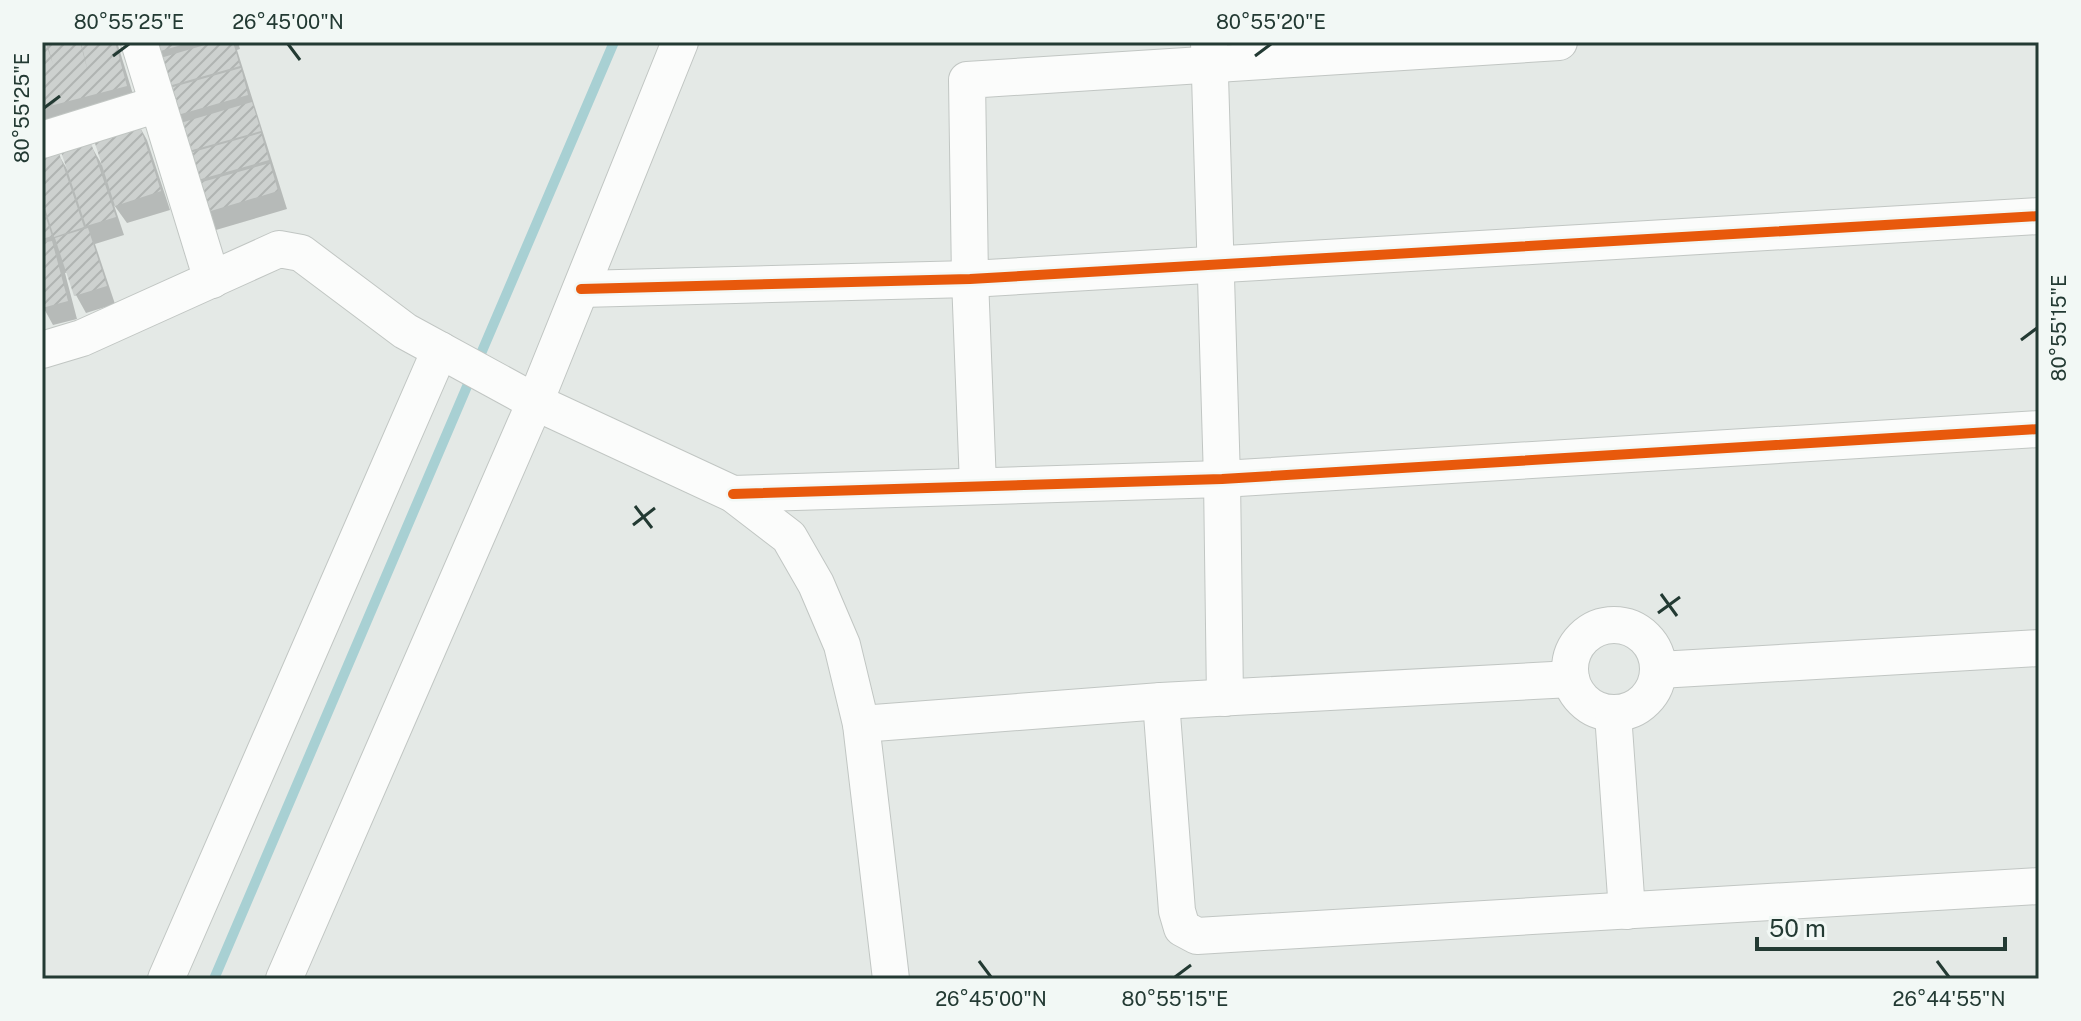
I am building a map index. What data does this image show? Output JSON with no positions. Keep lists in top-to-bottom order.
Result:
{
  "scale_bar": "50 m",
  "coordinates": [
    "80°55'25\"E",
    "26°45'00\"N",
    "80°55'20\"E",
    "80°55'15\"E",
    "26°44'55\"N"
  ]
}
